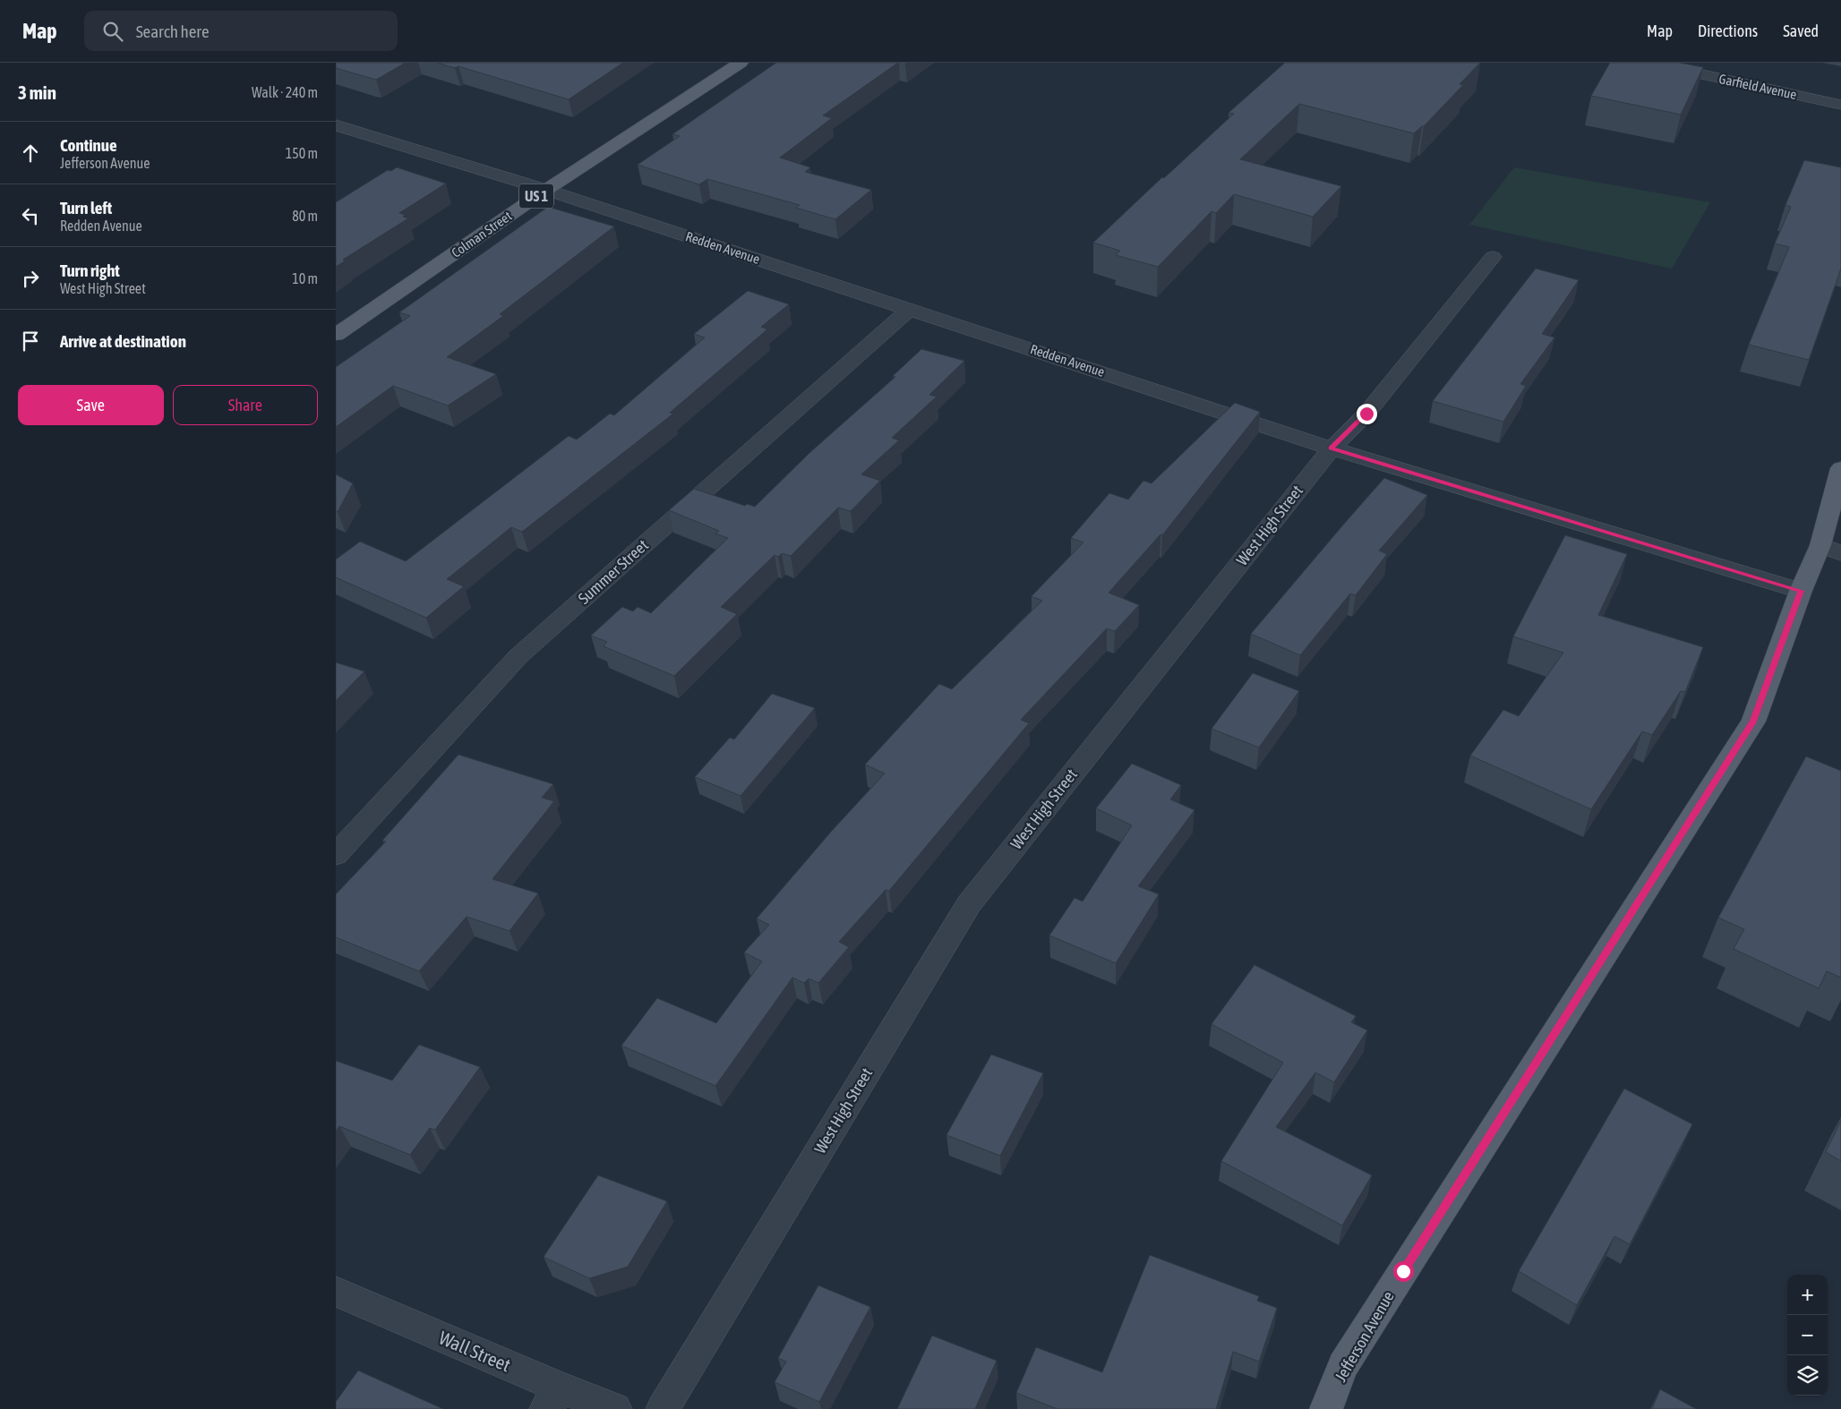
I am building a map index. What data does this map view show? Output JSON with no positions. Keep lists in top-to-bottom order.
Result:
{
  "streets": {
    "main road": ["US 1", "Colman Street", "Jefferson Avenue"],
    "street": [
      "Garfield Avenue",
      "Redden Avenue",
      "West High Street",
      "Summer Street",
      "Wall Street"
    ]
  },
  "crossings": [
    ["Colman Street", "Redden Avenue"],
    ["Redden Avenue", "West High Street"],
    ["Redden Avenue", "Summer Street"],
    ["Redden Avenue", "Jefferson Avenue"]
  ],
  "page": {
    "header": "Map",
    "search": "Search here",
    "nav": ["Map", "Directions", "Saved"],
    "heading": ["3 min", "Walk · 240 m"],
    "list": [
      ["Continue", "Jefferson Avenue", "150 m"],
      ["Turn left", "Redden Avenue", "80 m"],
      ["Turn right", "West High Street", "10 m"],
      "Arrive at destination"
    ],
    "buttons": ["Save", "Share"],
    "map_buttons": ["+", "−"]
  }
}
